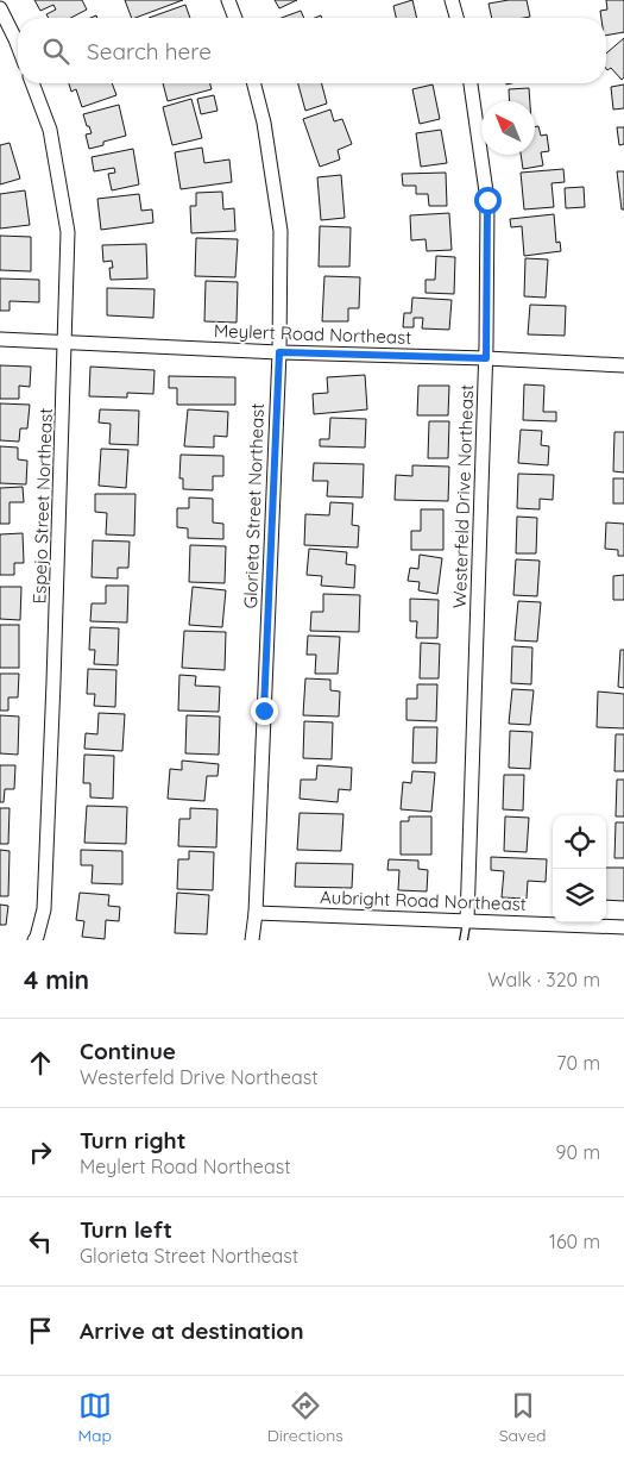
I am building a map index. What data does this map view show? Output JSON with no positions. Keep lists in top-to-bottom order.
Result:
{
  "streets": {
    "street": [
      "Meylert Road Northeast",
      "Westerfeld Drive Northeast",
      "Espejo Street Northeast",
      "Glorieta Street Northeast",
      "Aubright Road Northeast"
    ]
  },
  "crossings": [
    ["Meylert Road Northeast", "Westerfeld Drive Northeast"],
    ["Meylert Road Northeast", "Espejo Street Northeast"],
    ["Meylert Road Northeast", "Glorieta Street Northeast"],
    ["Westerfeld Drive Northeast", "Aubright Road Northeast"],
    ["Glorieta Street Northeast", "Aubright Road Northeast"]
  ],
  "north": "top left",
  "page": {
    "search": "Search here",
    "heading": ["4 min", "Walk · 320 m"],
    "list": [
      ["Continue", "Westerfeld Drive Northeast", "70 m"],
      ["Turn right", "Meylert Road Northeast", "90 m"],
      ["Turn left", "Glorieta Street Northeast", "160 m"],
      "Arrive at destination"
    ],
    "nav": ["Map", "Directions", "Saved"]
  }
}
